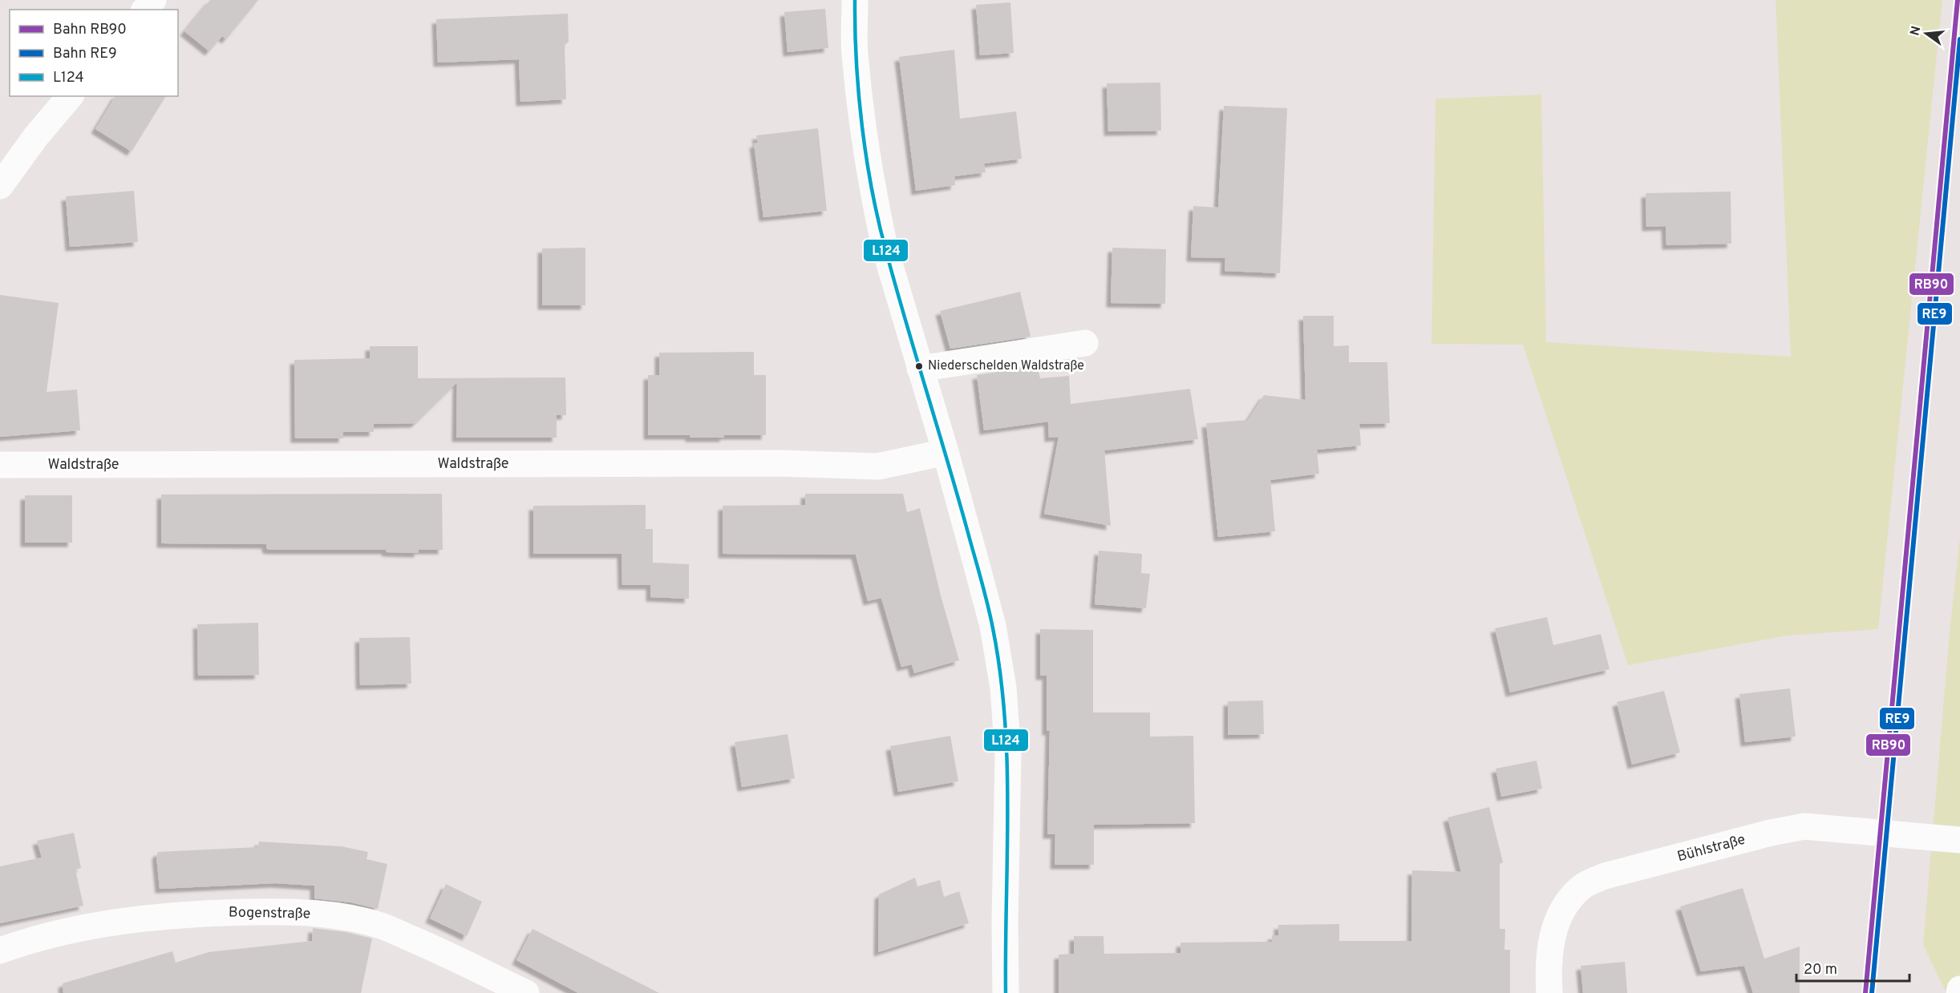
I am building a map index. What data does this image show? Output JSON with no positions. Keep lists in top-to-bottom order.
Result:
{
  "streets": {
    "street": ["Waldstraße", "Bühlstraße", "Bogenstraße"]
  },
  "places": ["Niederschelden Waldstraße"],
  "lines": ["rail line RB90", "transit line L124", "rail line RE9"],
  "legend": ["Bahn RB90", "Bahn RE9", "L124"],
  "scale_bar": "20 m",
  "north": "left"
}
